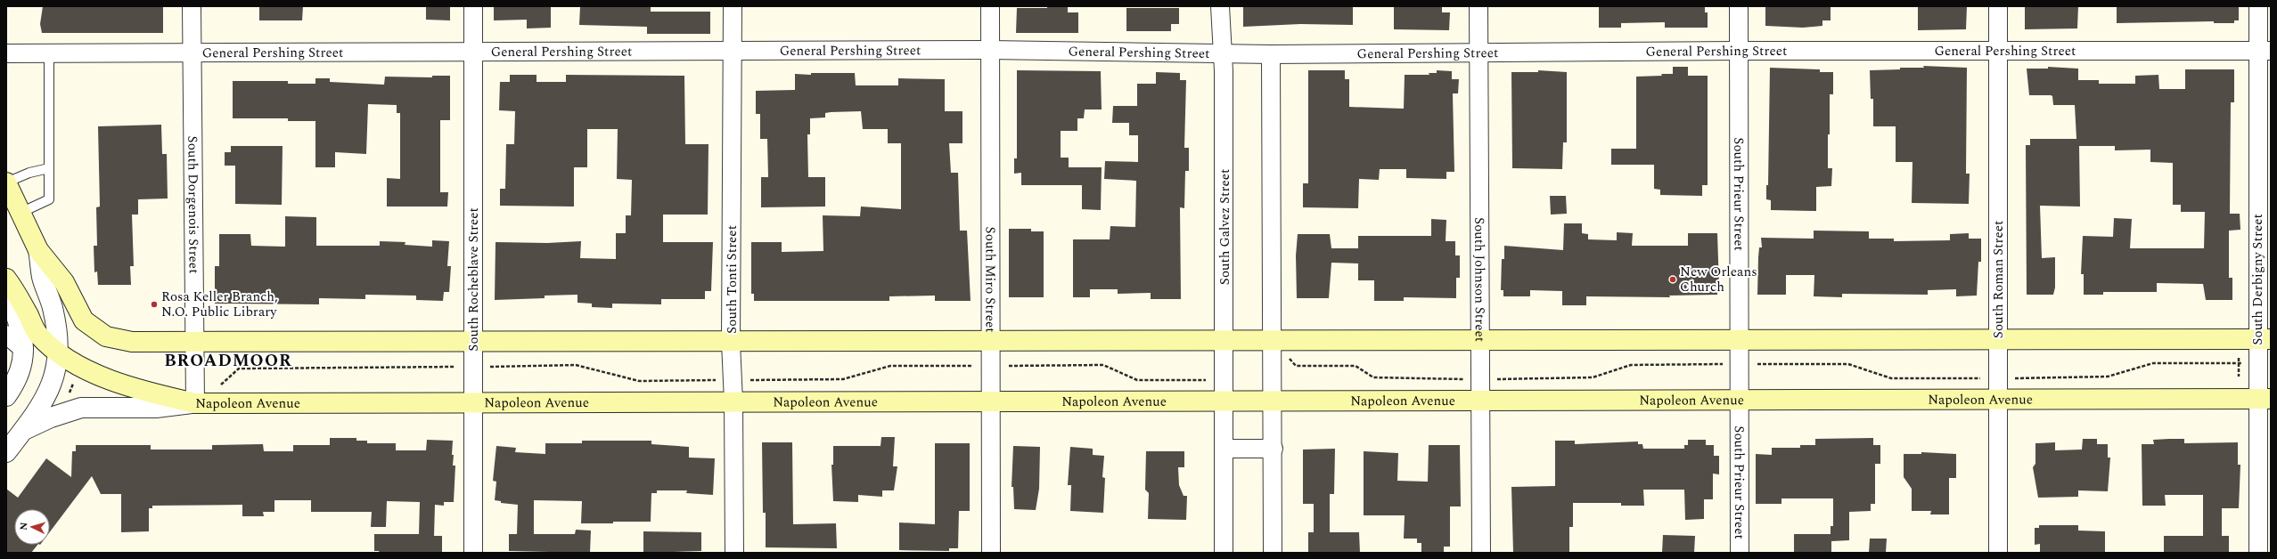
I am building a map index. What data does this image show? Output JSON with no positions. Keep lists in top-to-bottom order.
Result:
{
  "streets": {
    "main road": ["Napoleon Avenue"],
    "street": [
      "General Pershing Street",
      "South Prieur Street",
      "South Dorgenois Street",
      "South Galvez Street",
      "South Rocheblave Street",
      "South Tonti Street",
      "South Miro Street",
      "South Johnson Street",
      "South Roman Street",
      "South Derbigny Street"
    ]
  },
  "crossings": [
    ["General Pershing Street", "South Prieur Street"],
    ["General Pershing Street", "South Dorgenois Street"],
    ["General Pershing Street", "South Galvez Street"],
    ["General Pershing Street", "South Rocheblave Street"],
    ["General Pershing Street", "South Tonti Street"],
    ["General Pershing Street", "South Miro Street"],
    ["General Pershing Street", "South Johnson Street"],
    ["General Pershing Street", "South Roman Street"],
    ["General Pershing Street", "South Derbigny Street"],
    ["South Prieur Street", "Napoleon Avenue"],
    ["South Dorgenois Street", "Napoleon Avenue"],
    ["South Galvez Street", "Napoleon Avenue"],
    ["South Rocheblave Street", "Napoleon Avenue"],
    ["South Tonti Street", "Napoleon Avenue"],
    ["South Miro Street", "Napoleon Avenue"],
    ["South Johnson Street", "Napoleon Avenue"],
    ["South Roman Street", "Napoleon Avenue"],
    ["South Derbigny Street", "Napoleon Avenue"]
  ],
  "districts": ["BROADMOOR"],
  "places": ["New Orleans Church", "Rosa Keller Branch, N.O. Public Library"],
  "north": "left"
}
